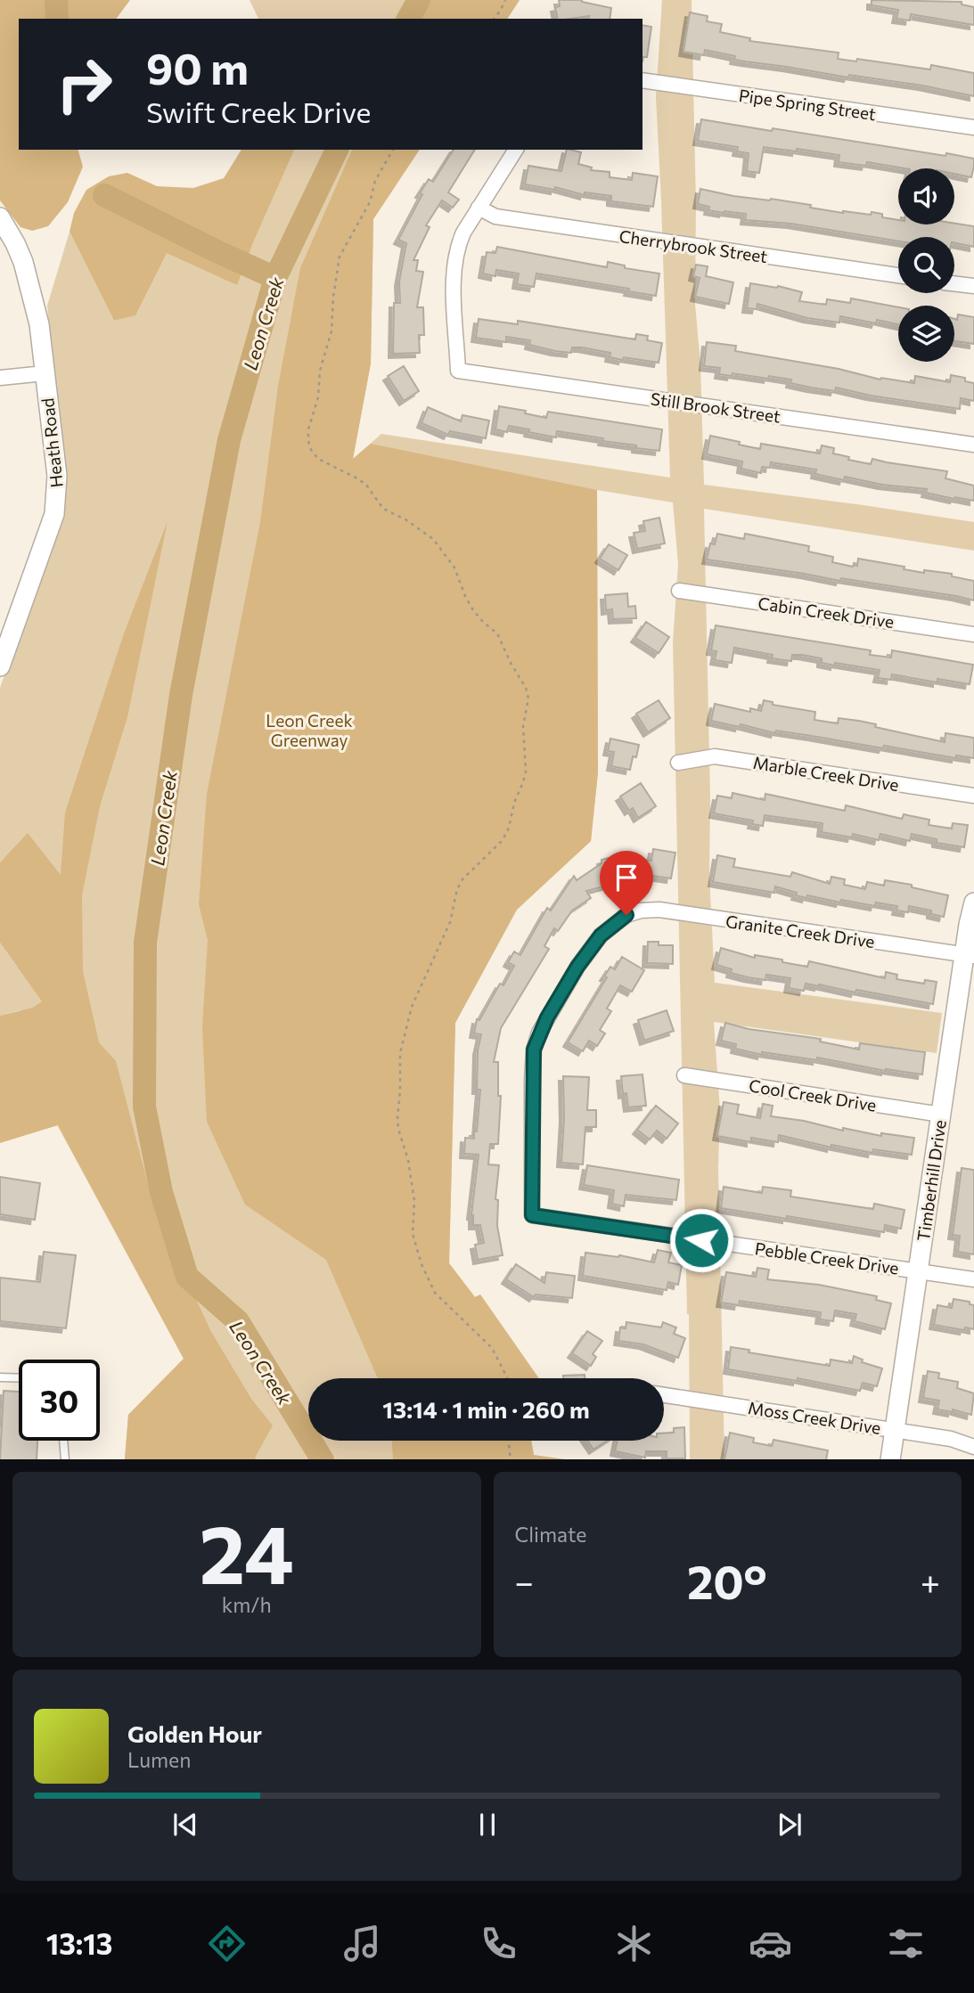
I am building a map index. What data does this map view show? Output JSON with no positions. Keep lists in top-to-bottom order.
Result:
{
  "streets": {
    "street": [
      "Pipe Spring Street",
      "Cherrybrook Street",
      "Still Brook Street",
      "Heath Road",
      "Cabin Creek Drive",
      "Marble Creek Drive",
      "Granite Creek Drive",
      "Cool Creek Drive",
      "Timberhill Drive",
      "Pebble Creek Drive",
      "Moss Creek Drive"
    ]
  },
  "crossings": [
    ["Cherrybrook Street", "Still Brook Street"],
    ["Granite Creek Drive", "Timberhill Drive"],
    ["Granite Creek Drive", "Pebble Creek Drive"],
    ["Cool Creek Drive", "Timberhill Drive"],
    ["Timberhill Drive", "Pebble Creek Drive"],
    ["Timberhill Drive", "Moss Creek Drive"]
  ],
  "water": ["Leon Creek"],
  "parks": ["Leon Creek Greenway"],
  "page": {
    "turn": ["90 m", "Swift Creek Drive"],
    "limit": "30",
    "trip": "13:14 · 1 min · 260 m",
    "tile": [
      ["24", "km/h"],
      "Climate"
    ],
    "heat": ["−", "20°", "+"],
    "song": ["Golden Hour", "Lumen"],
    "tabs": "13:13"
  }
}
